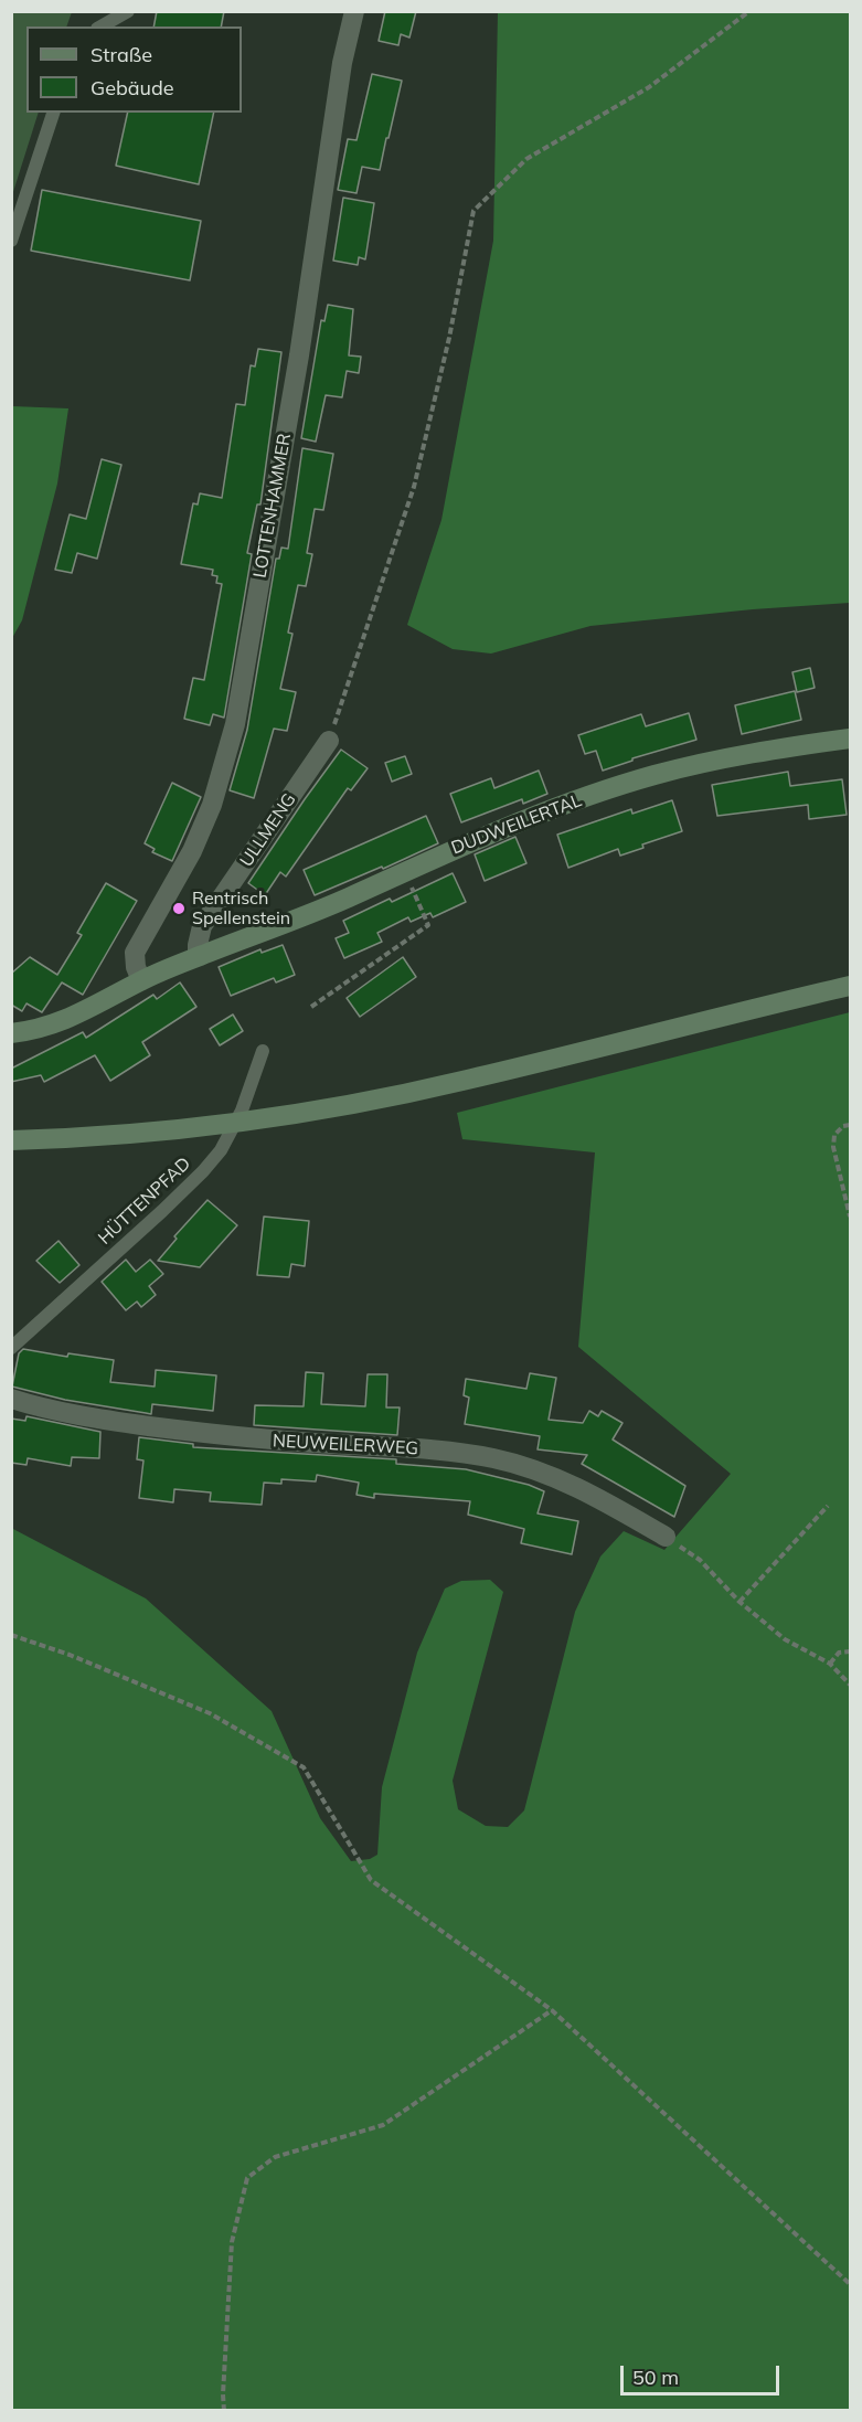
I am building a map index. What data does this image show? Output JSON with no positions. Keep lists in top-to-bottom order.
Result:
{
  "streets": {
    "street": [
      "LOTTENHAMMER",
      "DUDWEILERTAL",
      "ULLMENG",
      "NEUWEILERWEG"
    ],
    "lane": ["HÜTTENPFAD"]
  },
  "crossings": [
    ["LOTTENHAMMER", "DUDWEILERTAL"],
    ["DUDWEILERTAL", "ULLMENG"]
  ],
  "places": ["Rentrisch Spellenstein"],
  "legend": ["Straße", "Gebäude"],
  "scale_bar": "50 m"
}
